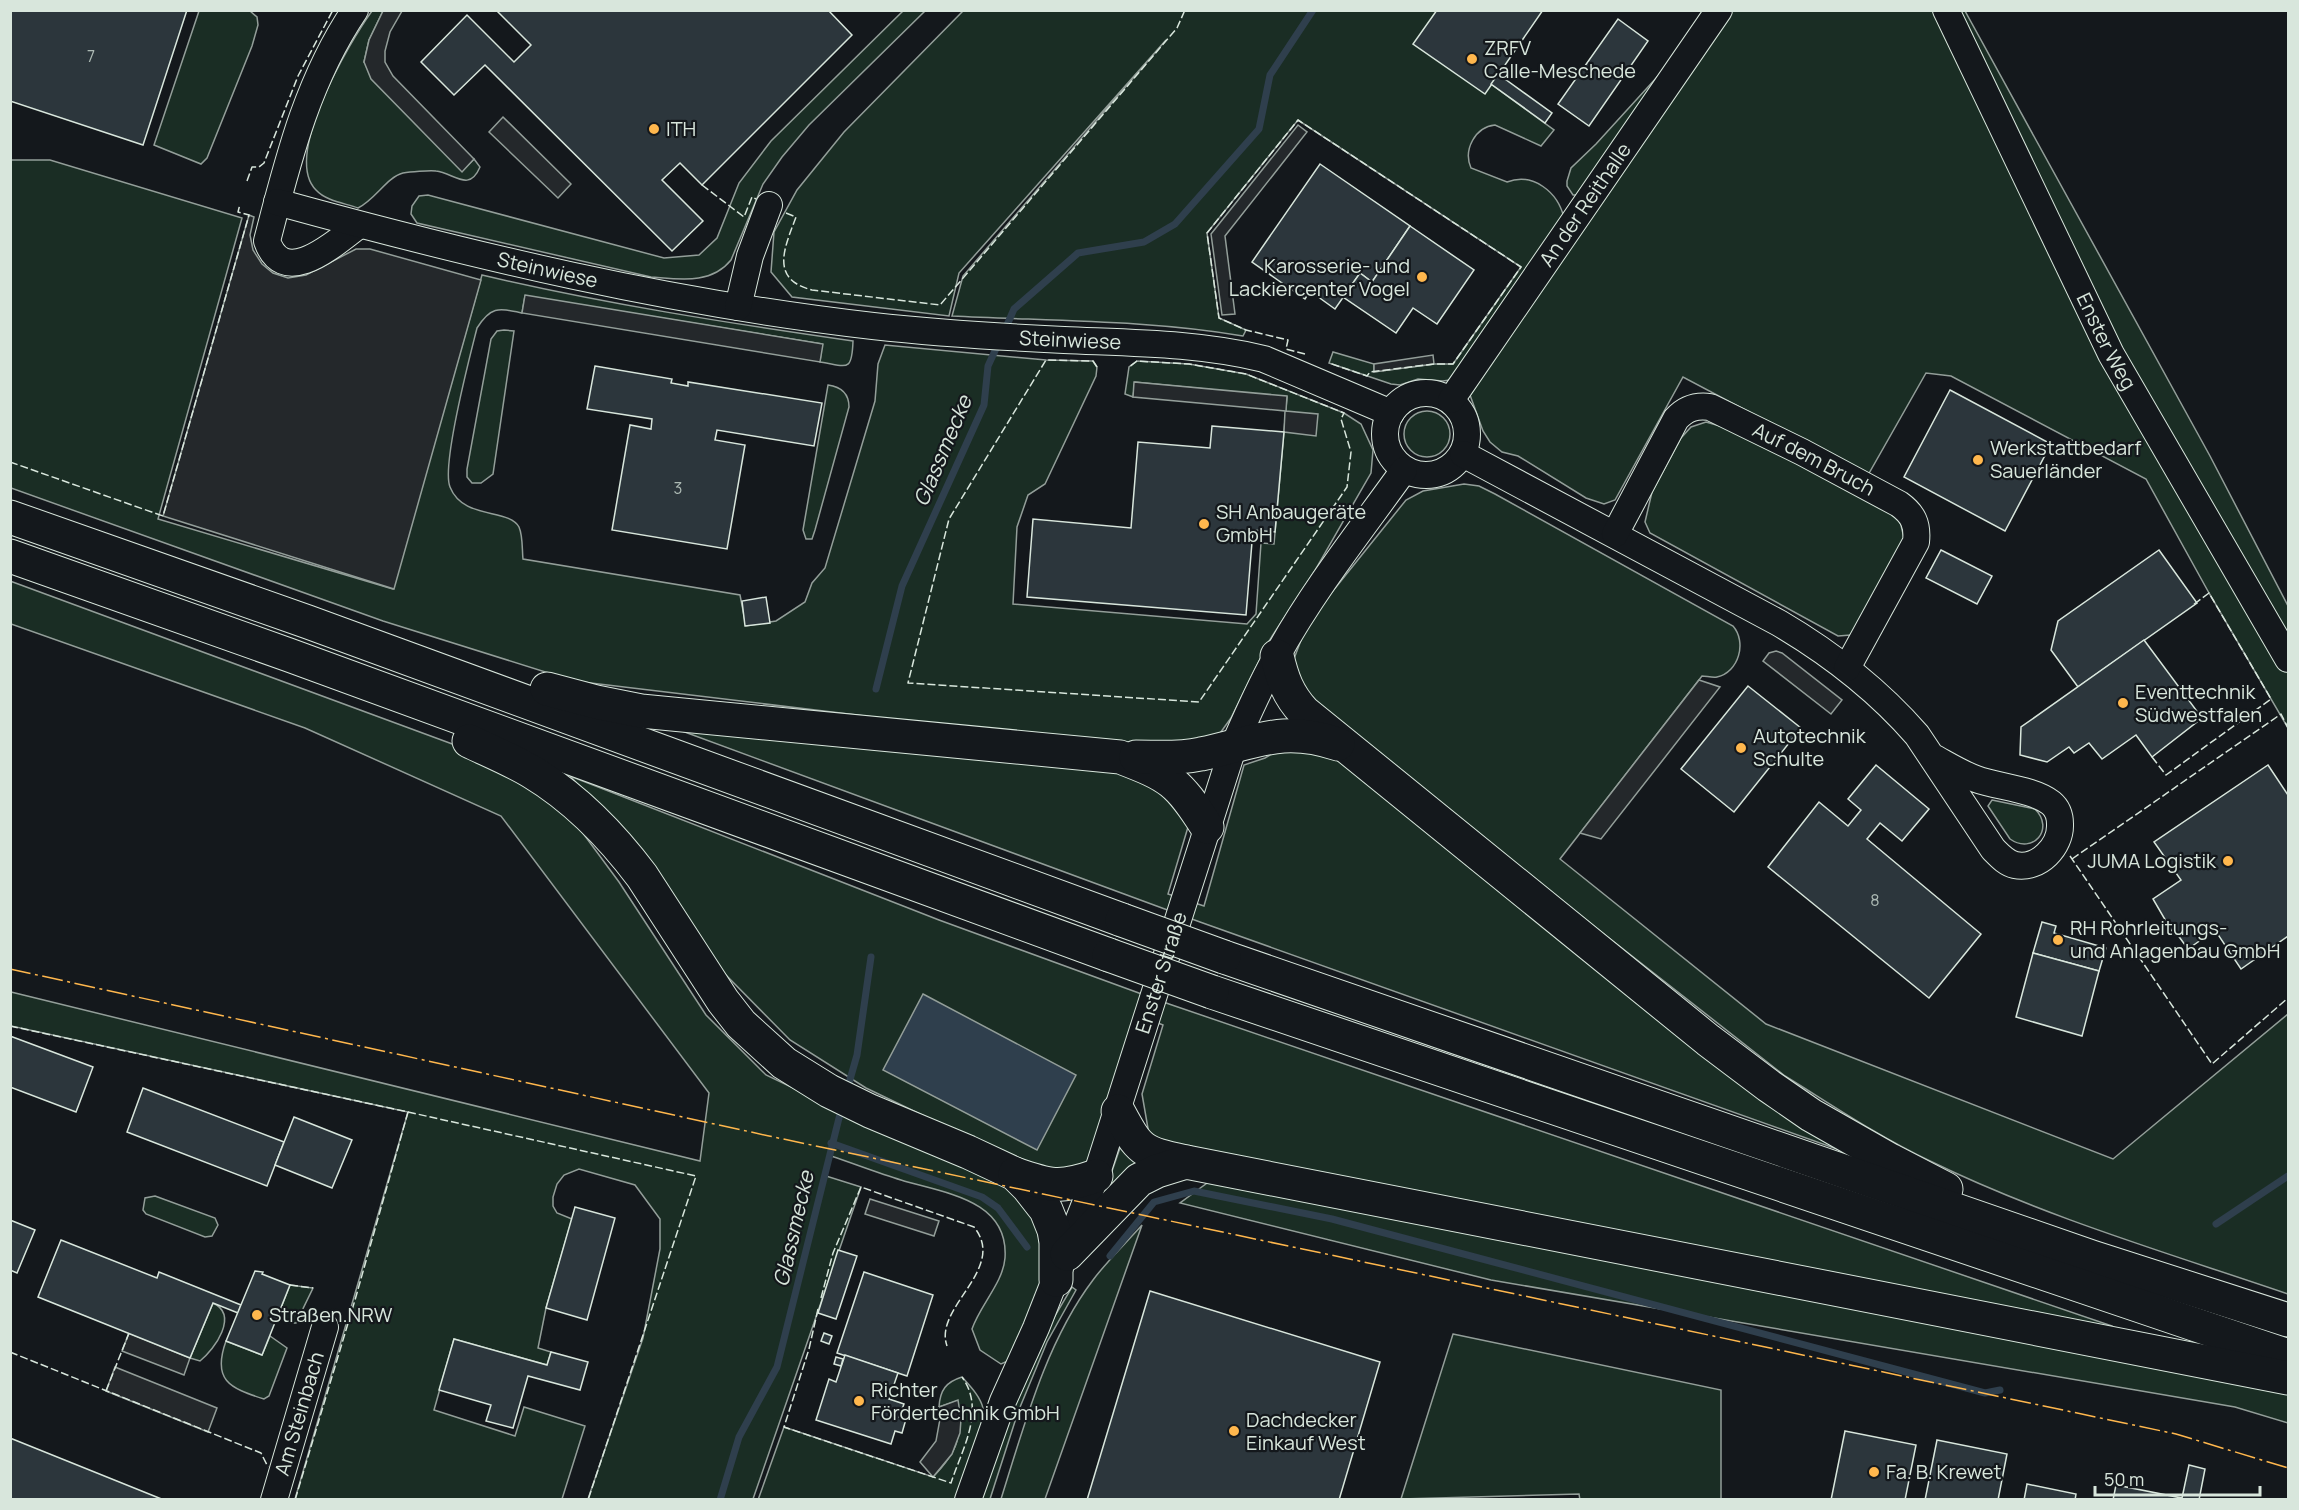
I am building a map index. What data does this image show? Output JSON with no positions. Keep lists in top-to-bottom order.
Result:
{
  "streets": {
    "street": [
      "An der Reithalle",
      "Steinwiese",
      "Enster Weg",
      "Auf dem Bruch",
      "Enster Straße",
      "Am Steinbach"
    ]
  },
  "crossings": [
    ["An der Reithalle", "Steinwiese"],
    ["An der Reithalle", "Enster Straße"],
    ["Steinwiese", "Enster Straße"]
  ],
  "water": ["Glassmecke"],
  "places": [
    "ZRFV Calle-Meschede",
    "ITH",
    "Karosserie- und Lackiercenter Vogel",
    "Werkstattbedarf Sauerländer",
    "SH Anbaugeräte GmbH",
    "Eventtechnik Südwestfalen",
    "Autotechnik Schulte",
    "JUMA Logistik",
    "RH Rohrleitungs- und Anlagenbau GmbH",
    "Straßen.NRW",
    "Richter Fördertechnik GmbH",
    "Dachdecker Einkauf West",
    "Fa. B. Krewet"
  ],
  "house_numbers": ["7", "3", "8"],
  "scale_bar": "50 m"
}
